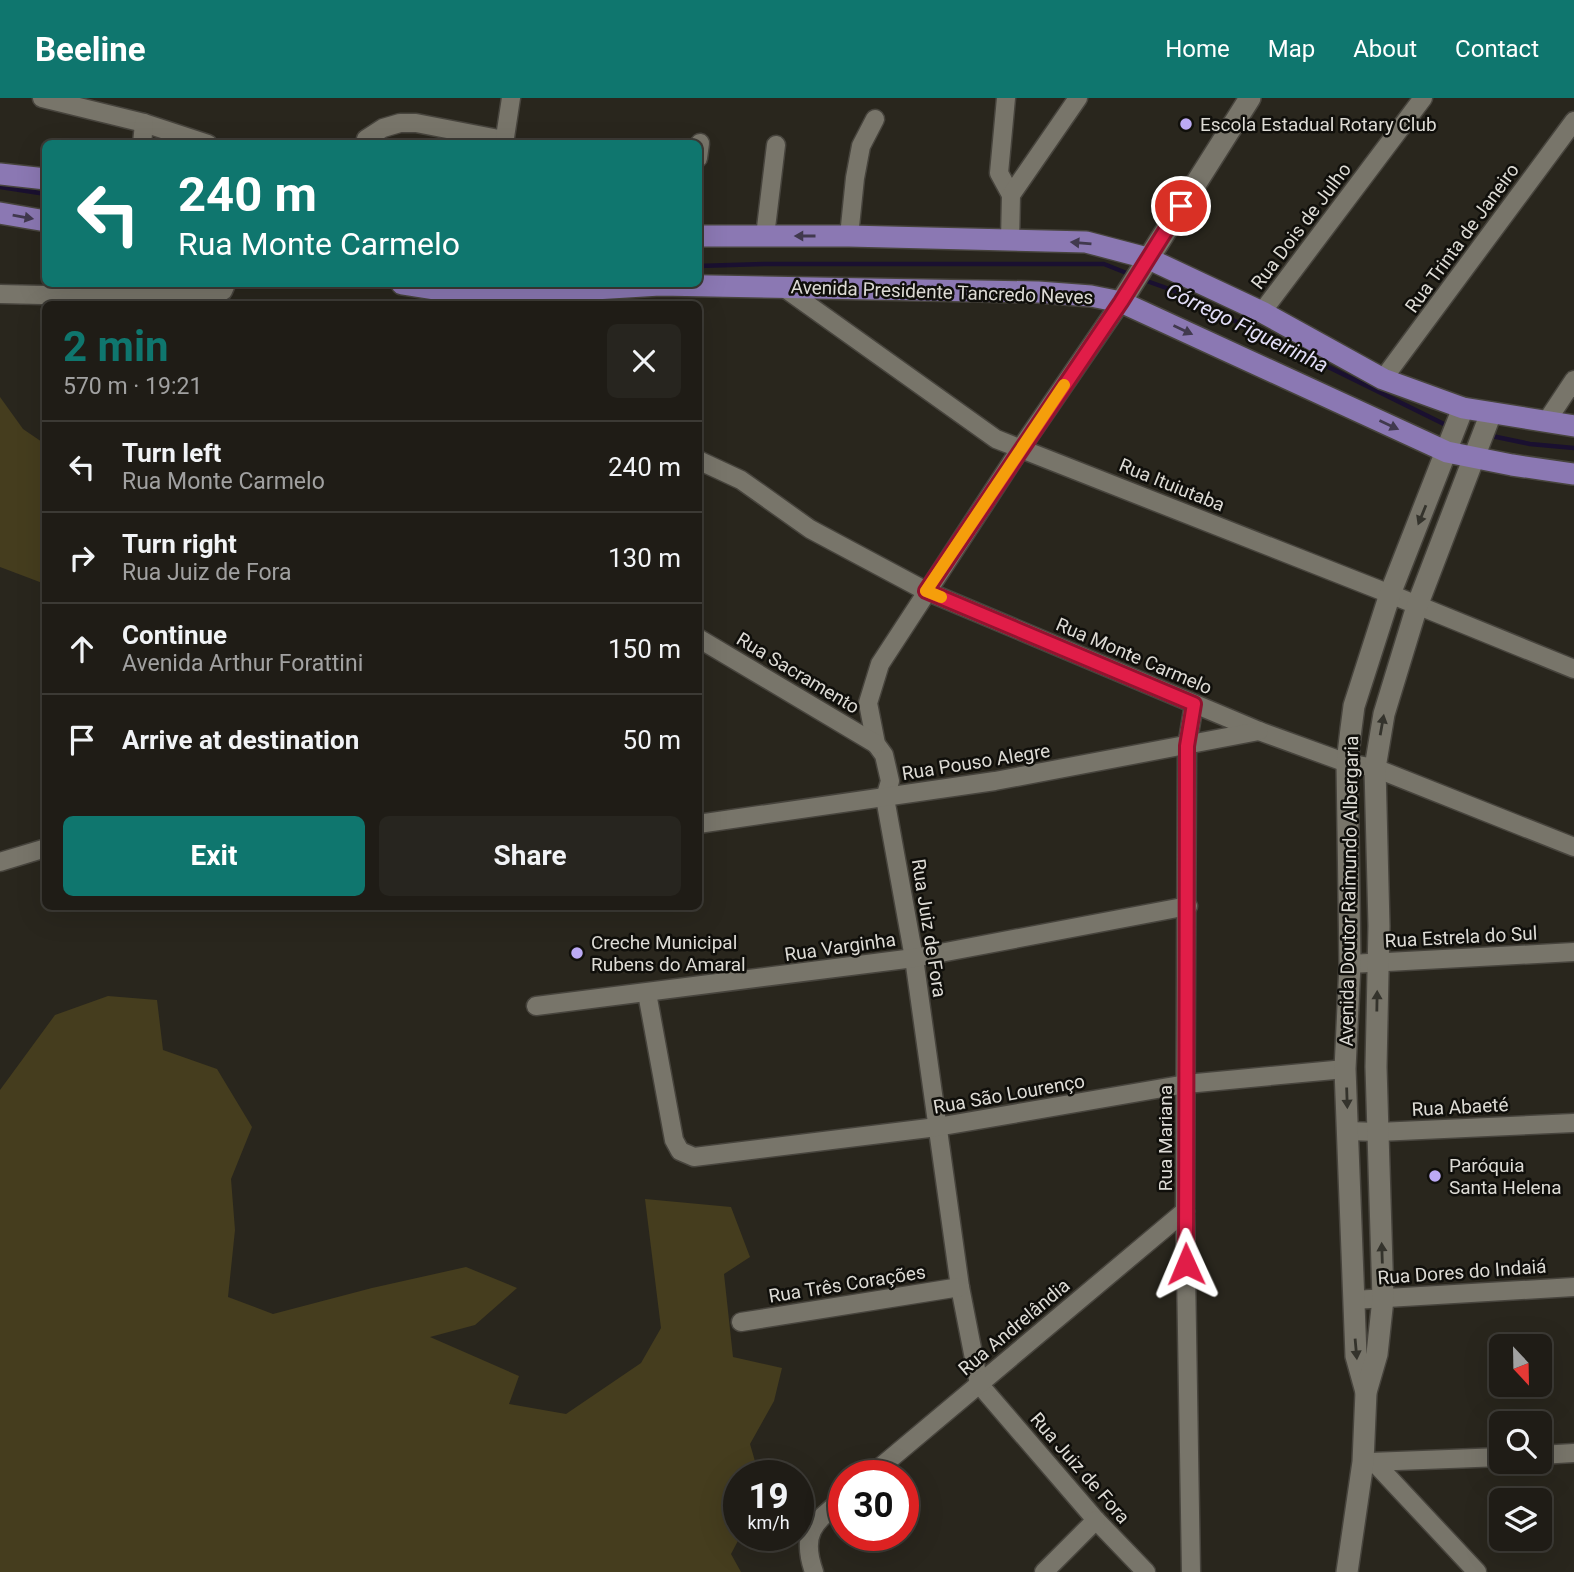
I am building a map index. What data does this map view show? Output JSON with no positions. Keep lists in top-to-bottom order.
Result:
{
  "streets": {
    "main road": ["Avenida Presidente Tancredo Neves"],
    "street": [
      "Rua Dois de Julho",
      "Rua Trinta de Janeiro",
      "Rua Ituiutaba",
      "Rua Monte Carmelo",
      "Rua Sacramento",
      "Rua Pouso Alegre",
      "Avenida Doutor Raimundo Albergaria",
      "Rua Juiz de Fora",
      "Rua Estrela do Sul",
      "Rua Varginha",
      "Rua São Lourenço",
      "Rua Abaeté",
      "Rua Mariana",
      "Rua Dores do Indaiá",
      "Rua Três Corações",
      "Rua Andrelândia"
    ]
  },
  "crossings": [
    ["Avenida Presidente Tancredo Neves", "Rua Ituiutaba"],
    ["Avenida Presidente Tancredo Neves", "Avenida Doutor Raimundo Albergaria"],
    ["Avenida Presidente Tancredo Neves", "Rua Juiz de Fora"],
    ["Rua Ituiutaba", "Avenida Doutor Raimundo Albergaria"],
    ["Rua Ituiutaba", "Rua Juiz de Fora"],
    ["Rua Monte Carmelo", "Rua Pouso Alegre"],
    ["Rua Monte Carmelo", "Avenida Doutor Raimundo Albergaria"],
    ["Rua Monte Carmelo", "Rua Juiz de Fora"],
    ["Rua Monte Carmelo", "Rua Mariana"],
    ["Rua Sacramento", "Rua Juiz de Fora"],
    ["Rua Pouso Alegre", "Rua Juiz de Fora"],
    ["Rua Pouso Alegre", "Rua Mariana"],
    ["Avenida Doutor Raimundo Albergaria", "Rua Estrela do Sul"],
    ["Avenida Doutor Raimundo Albergaria", "Rua São Lourenço"],
    ["Avenida Doutor Raimundo Albergaria", "Rua Abaeté"],
    ["Avenida Doutor Raimundo Albergaria", "Rua Dores do Indaiá"],
    ["Rua Juiz de Fora", "Rua Varginha"],
    ["Rua Juiz de Fora", "Rua São Lourenço"],
    ["Rua Juiz de Fora", "Rua Três Corações"],
    ["Rua Juiz de Fora", "Rua Andrelândia"],
    ["Rua Varginha", "Rua São Lourenço"],
    ["Rua Varginha", "Rua Mariana"],
    ["Rua São Lourenço", "Rua Mariana"],
    ["Rua Mariana", "Rua Andrelândia"]
  ],
  "water": ["Córrego Figueirinha"],
  "places": ["Escola Estadual Rotary Club", "Creche Municipal Rubens do Amaral", "Paróquia Santa Helena"],
  "north": "bottom",
  "page": {
    "header": "Beeline",
    "nav": [
      "Home",
      "Map",
      "About",
      "Contact"
    ],
    "turn": ["240 m", "Rua Monte Carmelo"],
    "heading": ["2 min", "570 m · 19:21"],
    "list": [
      {
        "name": "Turn left",
        "note": "Rua Monte Carmelo",
        "value": "240 m"
      },
      {
        "name": "Turn right",
        "note": "Rua Juiz de Fora",
        "value": "130 m"
      },
      {
        "name": "Continue",
        "note": "Avenida Arthur Forattini",
        "value": "150 m"
      },
      {
        "name": "Arrive at destination",
        "value": "50 m"
      }
    ],
    "buttons": ["Exit", "Share"],
    "speed": "19 km/h",
    "limit": "30"
  }
}
